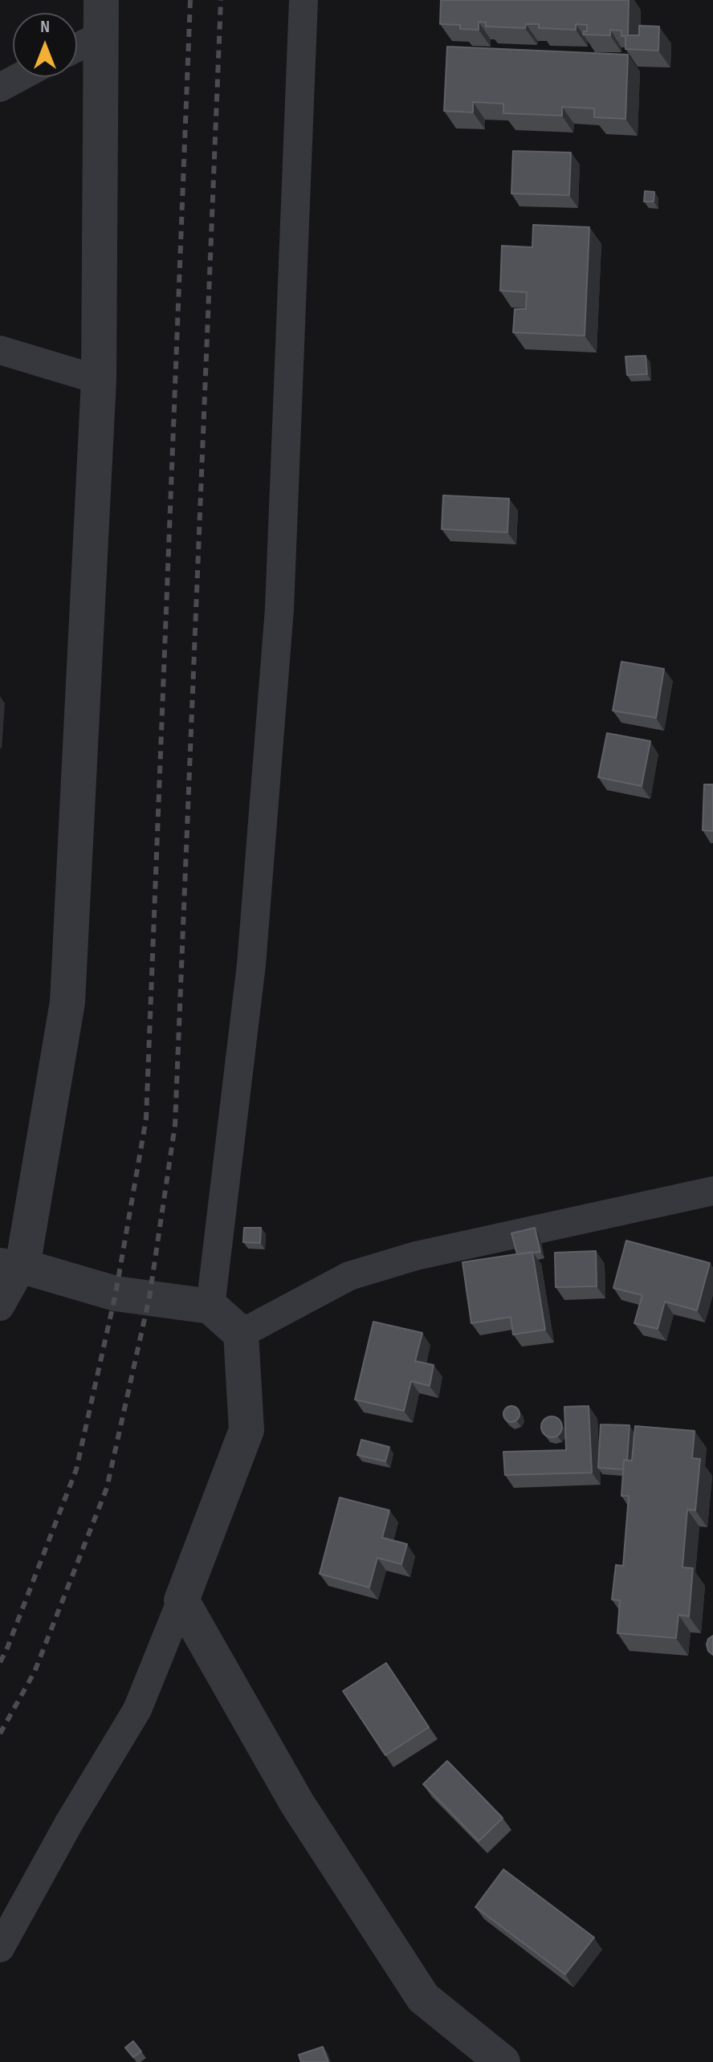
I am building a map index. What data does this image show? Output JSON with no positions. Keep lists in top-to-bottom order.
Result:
{
  "north": "top"
}
